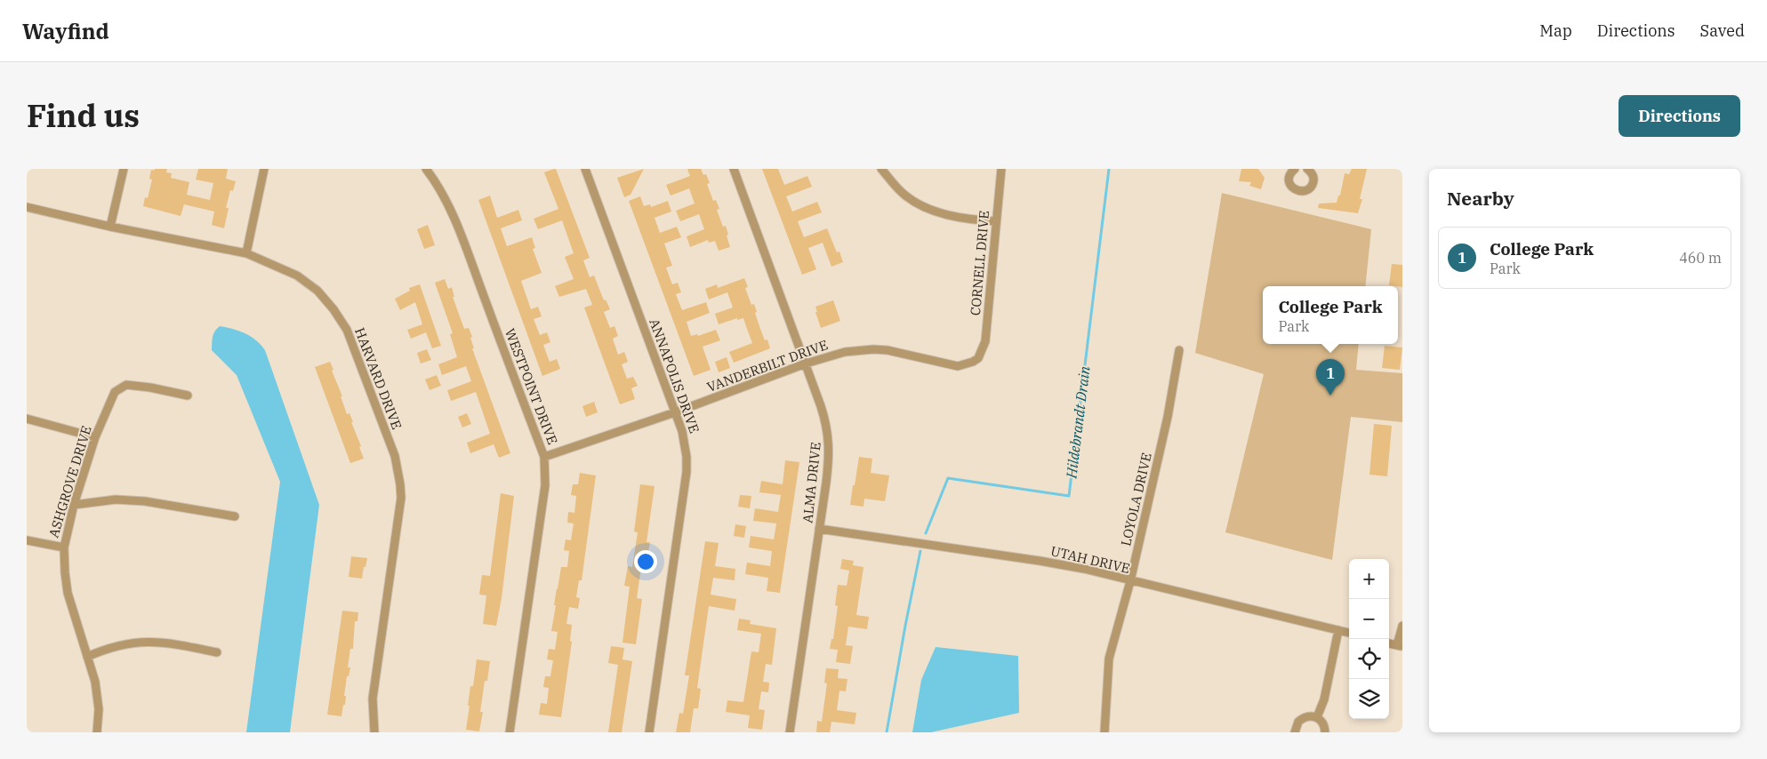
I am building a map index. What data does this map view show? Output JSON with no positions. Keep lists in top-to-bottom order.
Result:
{
  "streets": {
    "street": [
      "CORNELL DRIVE",
      "VANDERBILT DRIVE",
      "ANNAPOLIS DRIVE",
      "HARVARD DRIVE",
      "WESTPOINT DRIVE",
      "ASHGROVE DRIVE",
      "ALMA DRIVE",
      "LOYOLA DRIVE",
      "UTAH DRIVE"
    ]
  },
  "crossings": [
    ["CORNELL DRIVE", "VANDERBILT DRIVE"],
    ["VANDERBILT DRIVE", "ANNAPOLIS DRIVE"],
    ["VANDERBILT DRIVE", "WESTPOINT DRIVE"],
    ["VANDERBILT DRIVE", "ALMA DRIVE"],
    ["ALMA DRIVE", "UTAH DRIVE"],
    ["LOYOLA DRIVE", "UTAH DRIVE"]
  ],
  "water": ["Hildebrandt Drain"],
  "page": {
    "header": "Wayfind",
    "nav": ["Map", "Directions", "Saved"],
    "title": "Find us",
    "buttons": "Directions",
    "heading": "Nearby",
    "list": [
      {
        "mark": "1",
        "name": "College Park",
        "note": "Park",
        "value": "460 m"
      }
    ],
    "popup": ["College Park", "Park"],
    "pins": "1",
    "map_buttons": ["+", "−"]
  }
}
